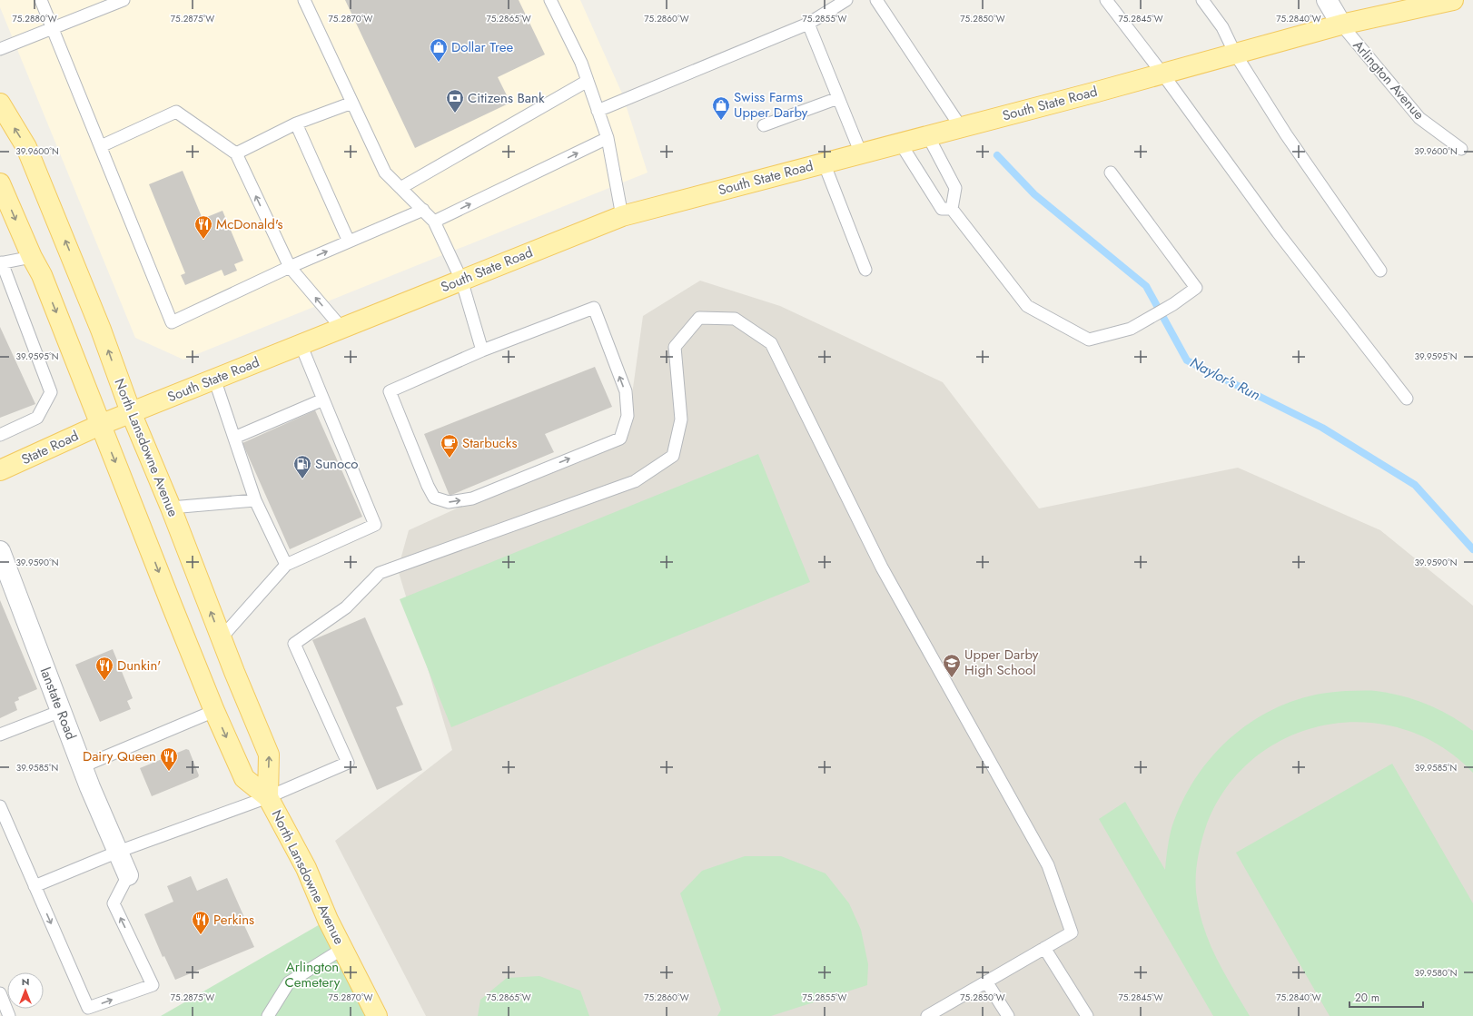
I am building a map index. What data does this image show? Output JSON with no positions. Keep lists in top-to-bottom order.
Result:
{
  "streets": {
    "main road": ["South State Road", "State Road", "North Lansdowne Avenue"],
    "street": ["Arlington Avenue", "lanstate Road"]
  },
  "crossings": [
    ["Arlington Avenue", "South State Road"],
    ["South State Road", "State Road"],
    ["South State Road", "North Lansdowne Avenue"],
    ["State Road", "North Lansdowne Avenue"]
  ],
  "water": ["Naylor's Run"],
  "parks": ["Arlington Cemetery"],
  "places": {
    "shop": ["Dollar Tree", "Swiss Farms Upper Darby"],
    "bank": ["Citizens Bank"],
    "restaurant": [
      "McDonald's",
      "Dunkin'",
      "Dairy Queen",
      "Perkins"
    ],
    "cafe": ["Starbucks"],
    "fuel station": ["Sunoco"],
    "school or university": ["Upper Darby High School"]
  },
  "scale_bar": "20 m",
  "north": "top",
  "coordinates": [
    "75.2880°W",
    "75.2875°W",
    "75.2870°W",
    "75.2865°W",
    "75.2860°W",
    "75.2855°W",
    "75.2850°W",
    "75.2845°W",
    "75.2840°W",
    "39.9600°N",
    "39.9595°N",
    "39.9590°N",
    "39.9585°N",
    "39.9580°N"
  ]
}
